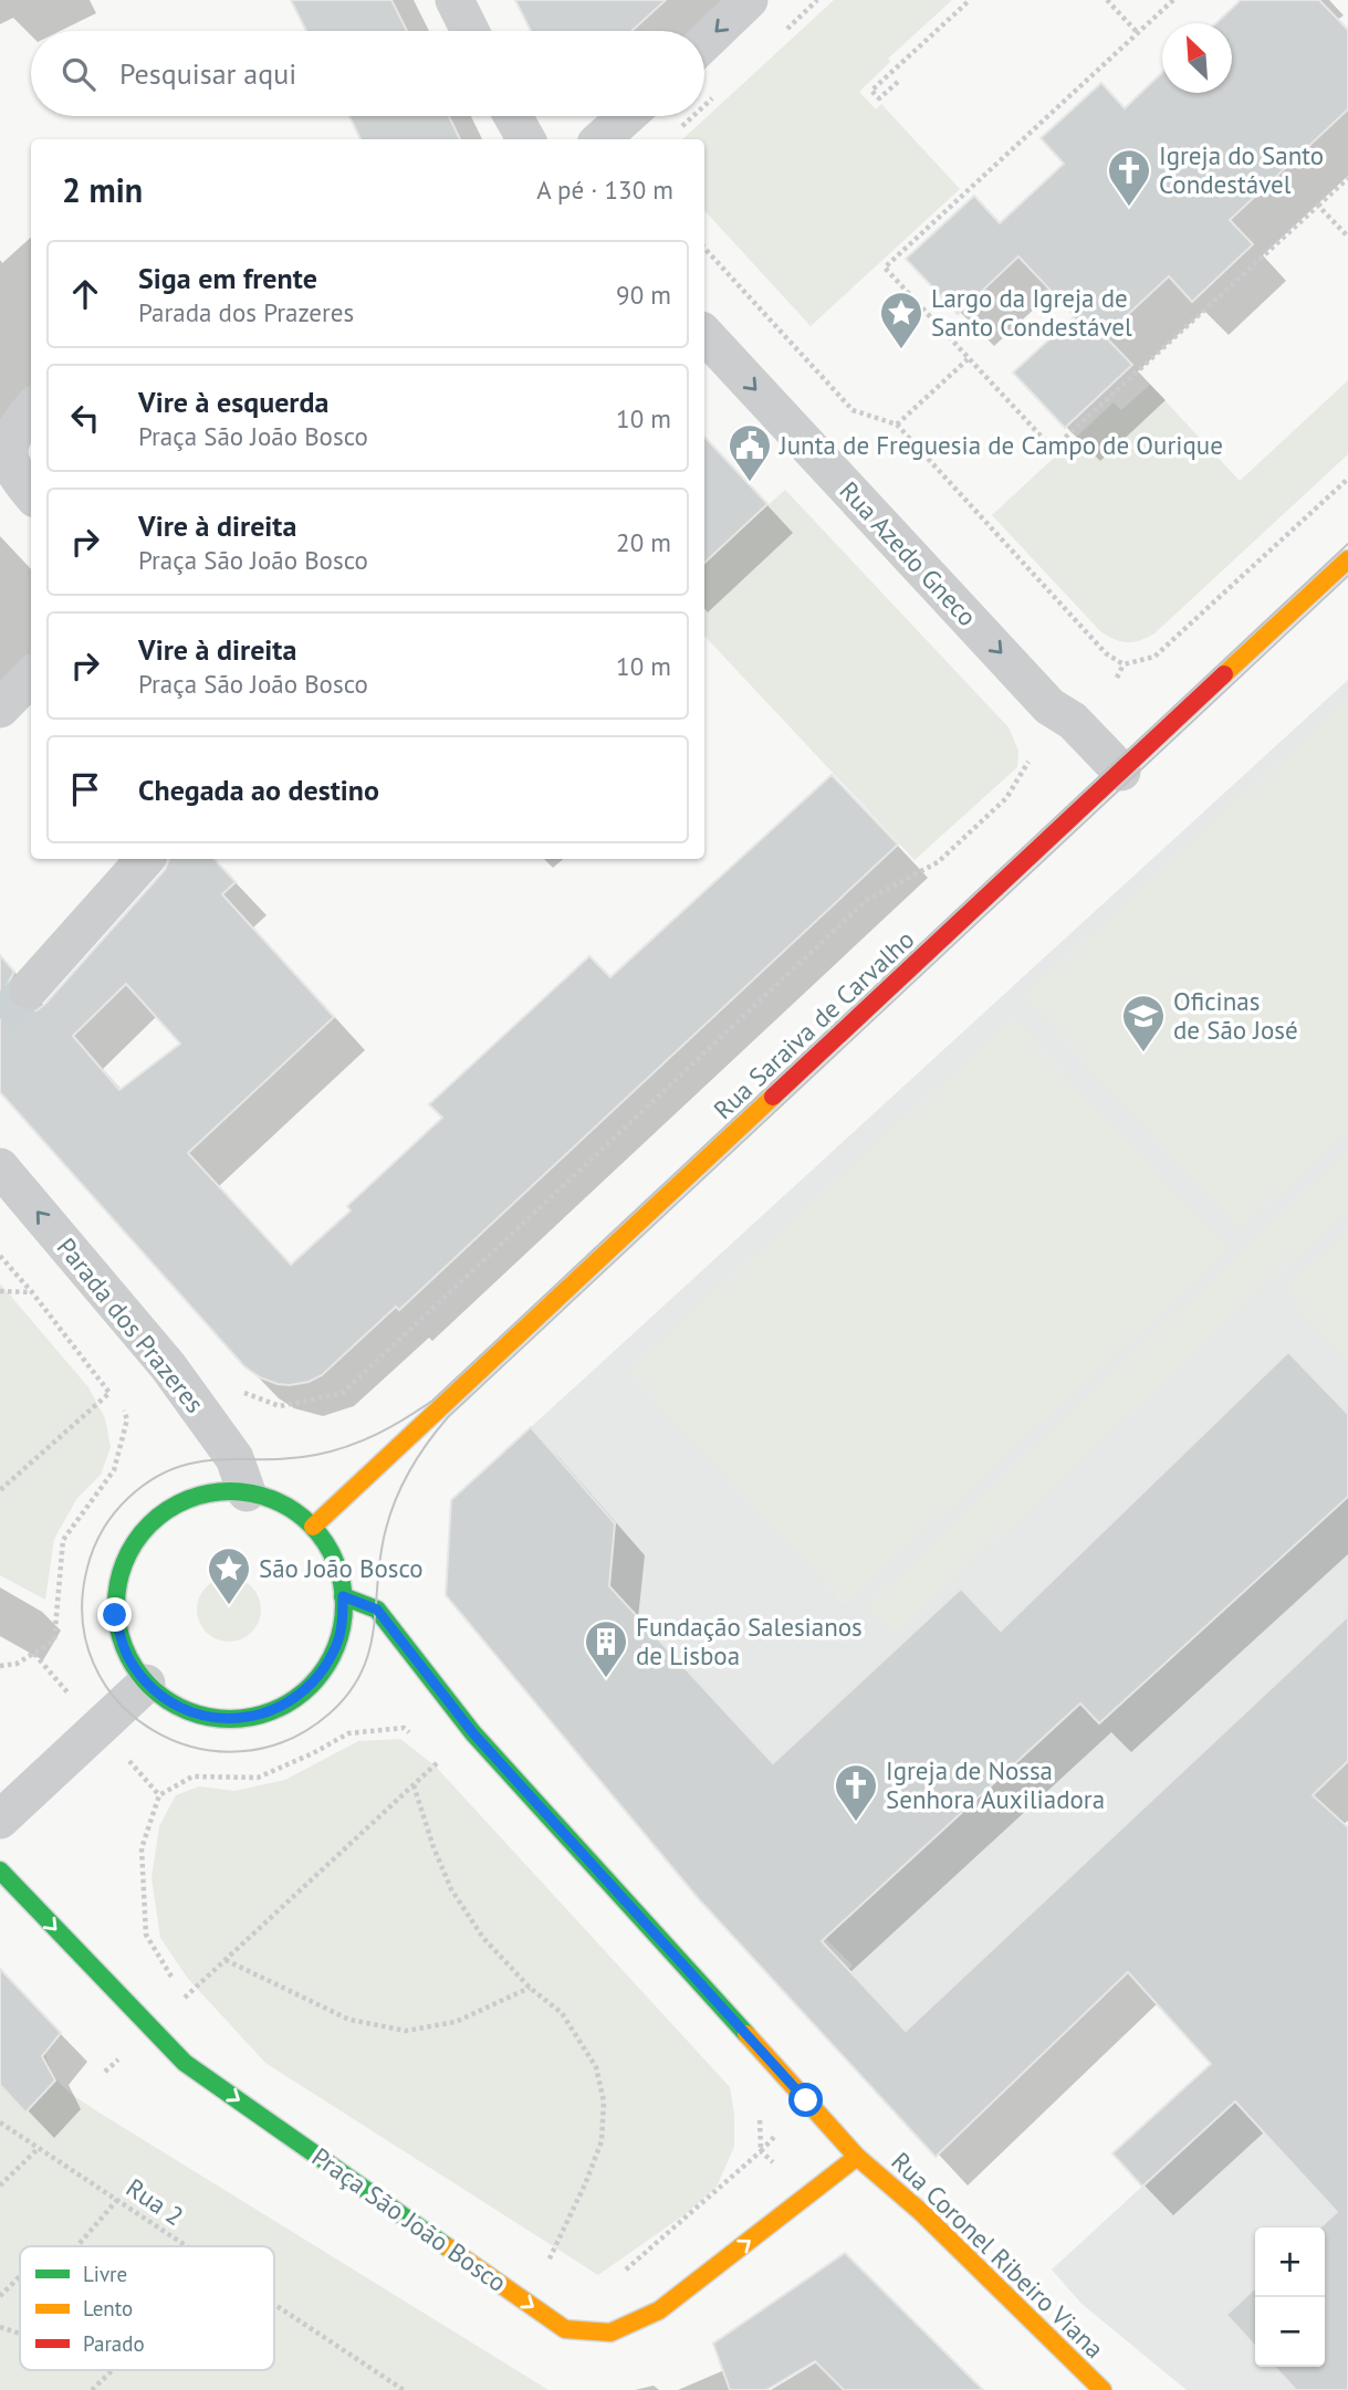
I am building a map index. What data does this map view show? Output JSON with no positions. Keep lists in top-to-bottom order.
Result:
{
  "streets": {
    "street": [
      "Rua Azedo Gneco",
      "Rua Saraiva de Carvalho",
      "Parada dos Prazeres",
      "Praça São João Bosco",
      "Rua Coronel Ribeiro Viana"
    ],
    "path": ["Rua 2"]
  },
  "crossings": [
    ["Rua Azedo Gneco", "Rua Saraiva de Carvalho"],
    ["Rua Saraiva de Carvalho", "Parada dos Prazeres"],
    ["Praça São João Bosco", "Rua Coronel Ribeiro Viana"]
  ],
  "one_way": ["Rua Azedo Gneco", "Parada dos Prazeres", "Praça São João Bosco"],
  "places": {
    "church": ["Igreja do Santo Condestável", "Igreja de Nossa Senhora Auxiliadora"],
    "place": ["Largo da Igreja de Santo Condestável", "São João Bosco"],
    "public building": ["Junta de Freguesia de Campo de Ourique"],
    "school or university": ["Oficinas de São José"],
    "building": ["Fundação Salesianos de Lisboa"]
  },
  "legend": ["Livre", "Lento", "Parado"],
  "north": "top left",
  "page": {
    "search": "Pesquisar aqui",
    "heading": ["2 min", "A pé · 130 m"],
    "list": [
      ["Siga em frente", "Parada dos Prazeres", "90 m"],
      ["Vire à esquerda", "Praça São João Bosco", "10 m"],
      ["Vire à direita", "Praça São João Bosco", "20 m"],
      ["Vire à direita", "Praça São João Bosco", "10 m"],
      "Chegada ao destino"
    ],
    "map_buttons": ["+", "−"]
  }
}
